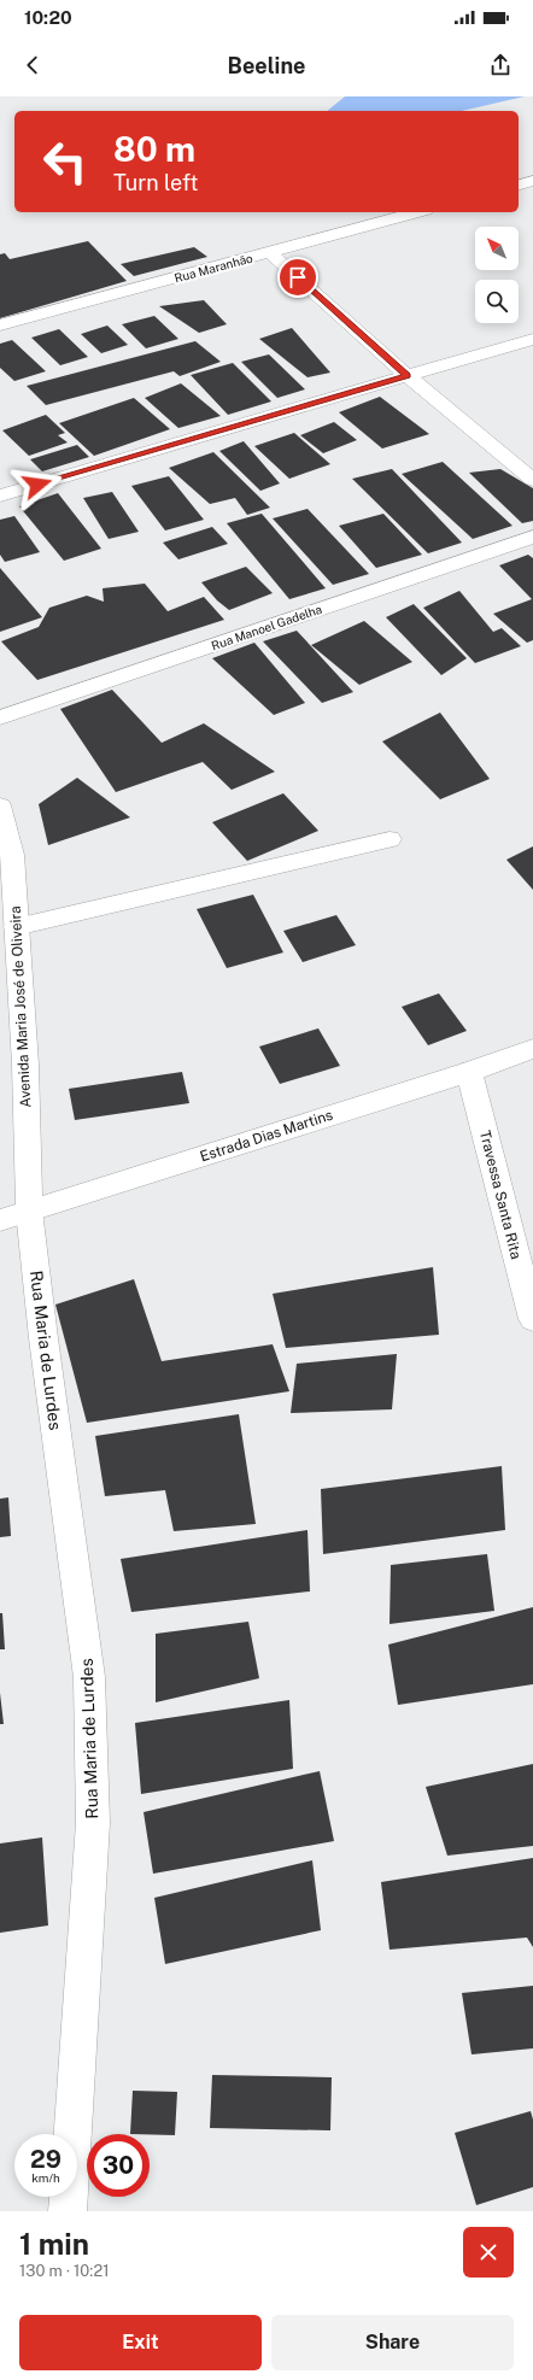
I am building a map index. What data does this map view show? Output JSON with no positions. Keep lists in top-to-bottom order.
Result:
{
  "streets": {
    "street": [
      "Rua Maranhão",
      "Rua Manoel Gadelha",
      "Avenida Maria José de Oliveira",
      "Estrada Dias Martins",
      "Travessa Santa Rita",
      "Rua Maria de Lurdes"
    ]
  },
  "crossings": [
    ["Avenida Maria José de Oliveira", "Estrada Dias Martins"],
    ["Avenida Maria José de Oliveira", "Rua Maria de Lurdes"],
    ["Estrada Dias Martins", "Travessa Santa Rita"],
    ["Estrada Dias Martins", "Rua Maria de Lurdes"]
  ],
  "north": "top left",
  "page": {
    "status": "10:20",
    "header": "Beeline",
    "turn": ["80 m", "Turn left"],
    "speed": "29 km/h",
    "limit": "30",
    "heading": ["1 min", "130 m · 10:21"],
    "buttons": ["Exit", "Share"]
  }
}
